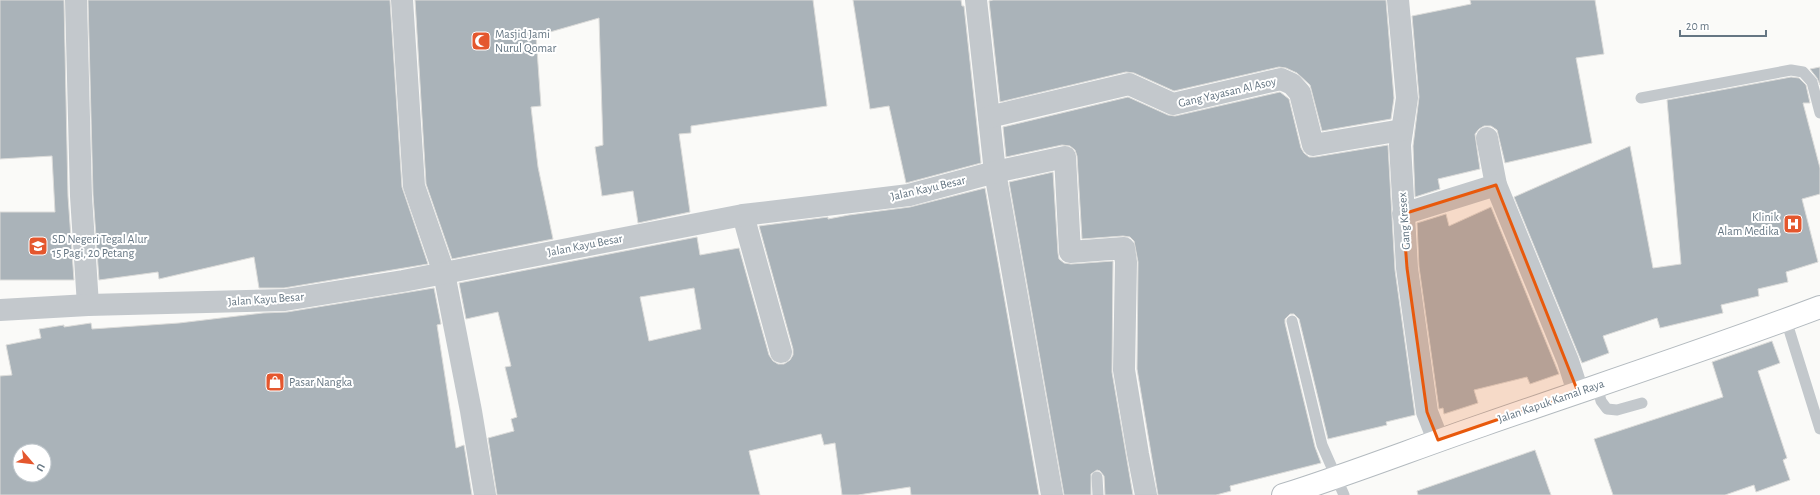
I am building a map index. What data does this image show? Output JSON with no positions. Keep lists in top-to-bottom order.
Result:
{
  "streets": {
    "main road": ["Jalan Kapuk Kamal Raya"],
    "street": ["Gang Yayasan Al Asoy", "Jalan Kayu Besar", "Gang Kresex"]
  },
  "crossings": [
    ["Gang Yayasan Al Asoy", "Gang Kresex"],
    ["Gang Kresex", "Jalan Kapuk Kamal Raya"]
  ],
  "places": {
    "mosque": ["Masjid Jami Nurul Qomar"],
    "hospital": ["Klinik Alam Medika"],
    "school or university": ["SD Negeri Tegal Alur 15 Pagi, 20 Petang"],
    "shop": ["Pasar Nangka"]
  },
  "scale_bar": "20 m",
  "north": "bottom right"
}
